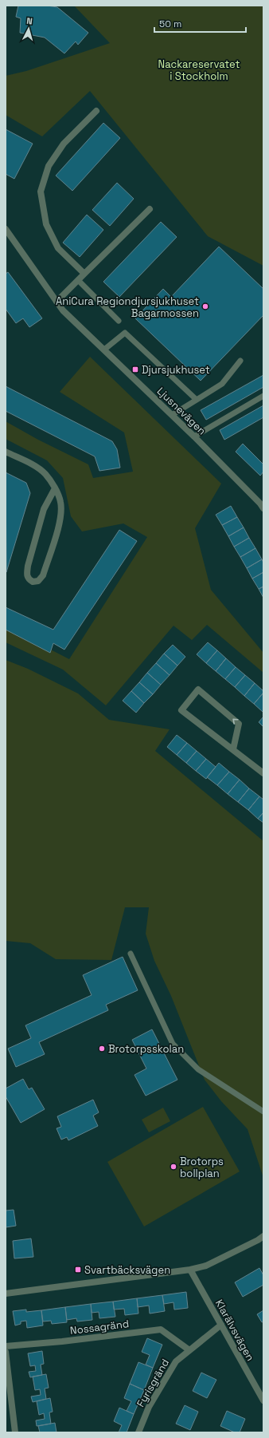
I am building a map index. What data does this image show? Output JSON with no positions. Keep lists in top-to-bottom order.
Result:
{
  "streets": {
    "street": [
      "Ljusnevägen",
      "Nossagränd",
      "Klarälvsvägen",
      "Fyrisgränd"
    ]
  },
  "crossings": [
    ["Nossagränd", "Fyrisgränd"],
    ["Klarälvsvägen", "Fyrisgränd"]
  ],
  "parks": ["Nackareservatet i Stockholm"],
  "places": {
    "other": ["AniCura Regiondjursjukhuset Bagarmossen", "Brotorpsskolan", "Brotorps bollplan"],
    "transit": ["Djursjukhuset", "Svartbäcksvägen"]
  },
  "scale_bar": "50 m",
  "north": "top"
}
